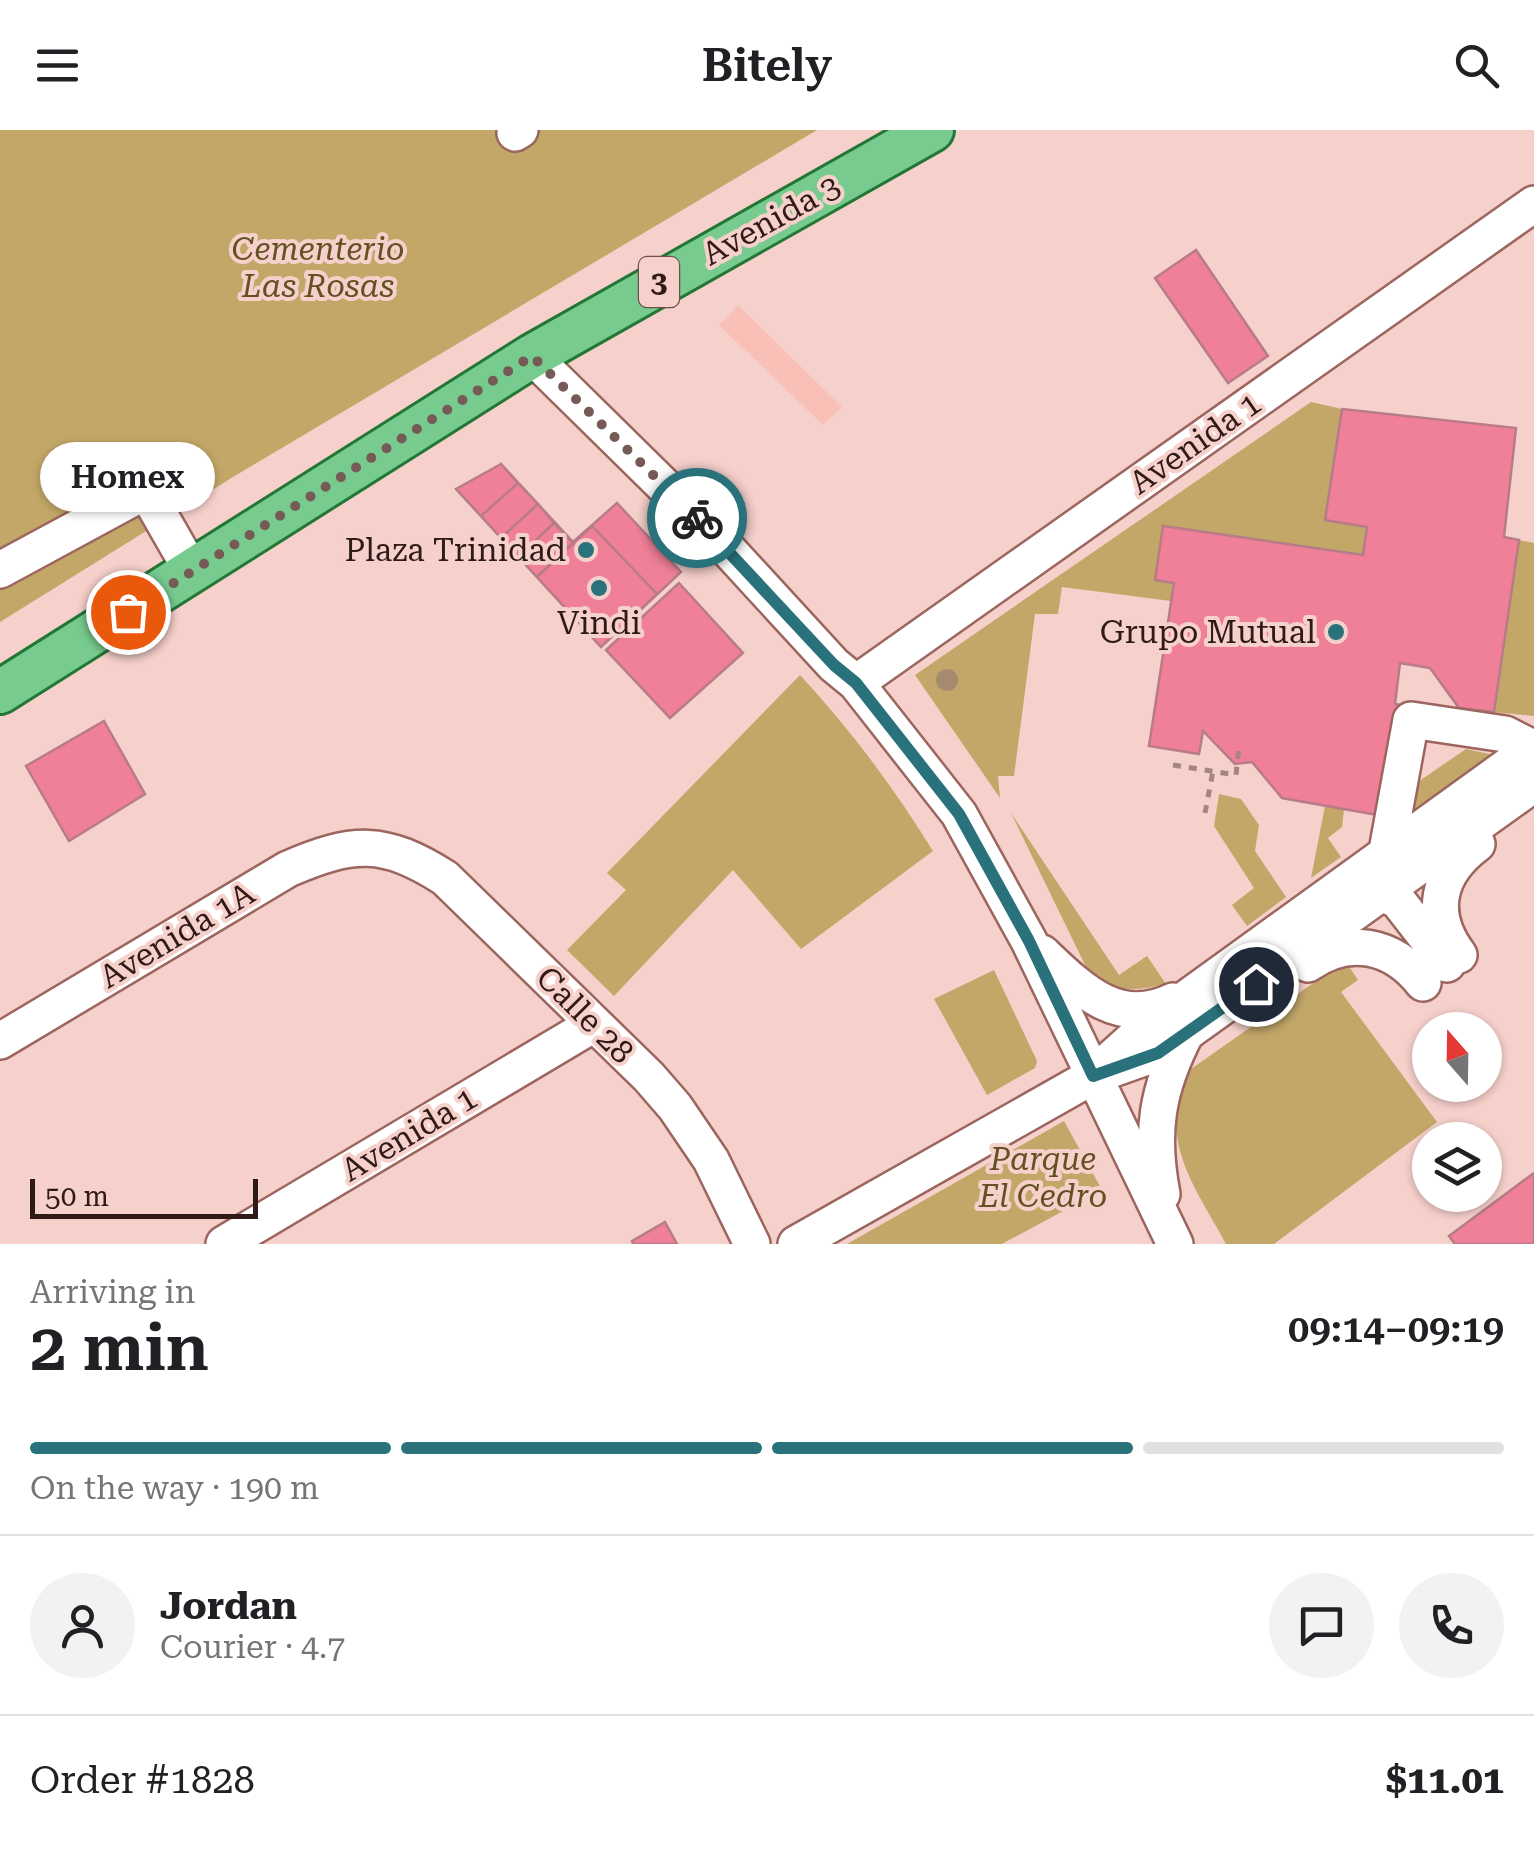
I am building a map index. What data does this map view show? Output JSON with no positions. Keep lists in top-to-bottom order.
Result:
{
  "streets": {
    "main road": ["Avenida 3", "3"],
    "street": ["Avenida 1", "Avenida 1A", "Calle 28"]
  },
  "crossings": [
    ["Avenida 1", "Calle 28"],
    ["Avenida 1A", "Calle 28"]
  ],
  "parks": ["Cementerio Las Rosas", "Parque El Cedro"],
  "places": [
    "Plaza Trinidad",
    "Vindi",
    "Homex",
    "Grupo Mutual"
  ],
  "scale_bar": "50 m",
  "north": "top",
  "page": {
    "header": "Bitely",
    "bubble": "Homex",
    "scale": "50 m",
    "heading": ["2 min", "Arriving in", "09:14–09:19"],
    "panel": [
      "Jordan",
      "Courier · 4.7",
      "Order #1828",
      "$11.01"
    ],
    "bar": "On the way · 190 m"
  }
}
